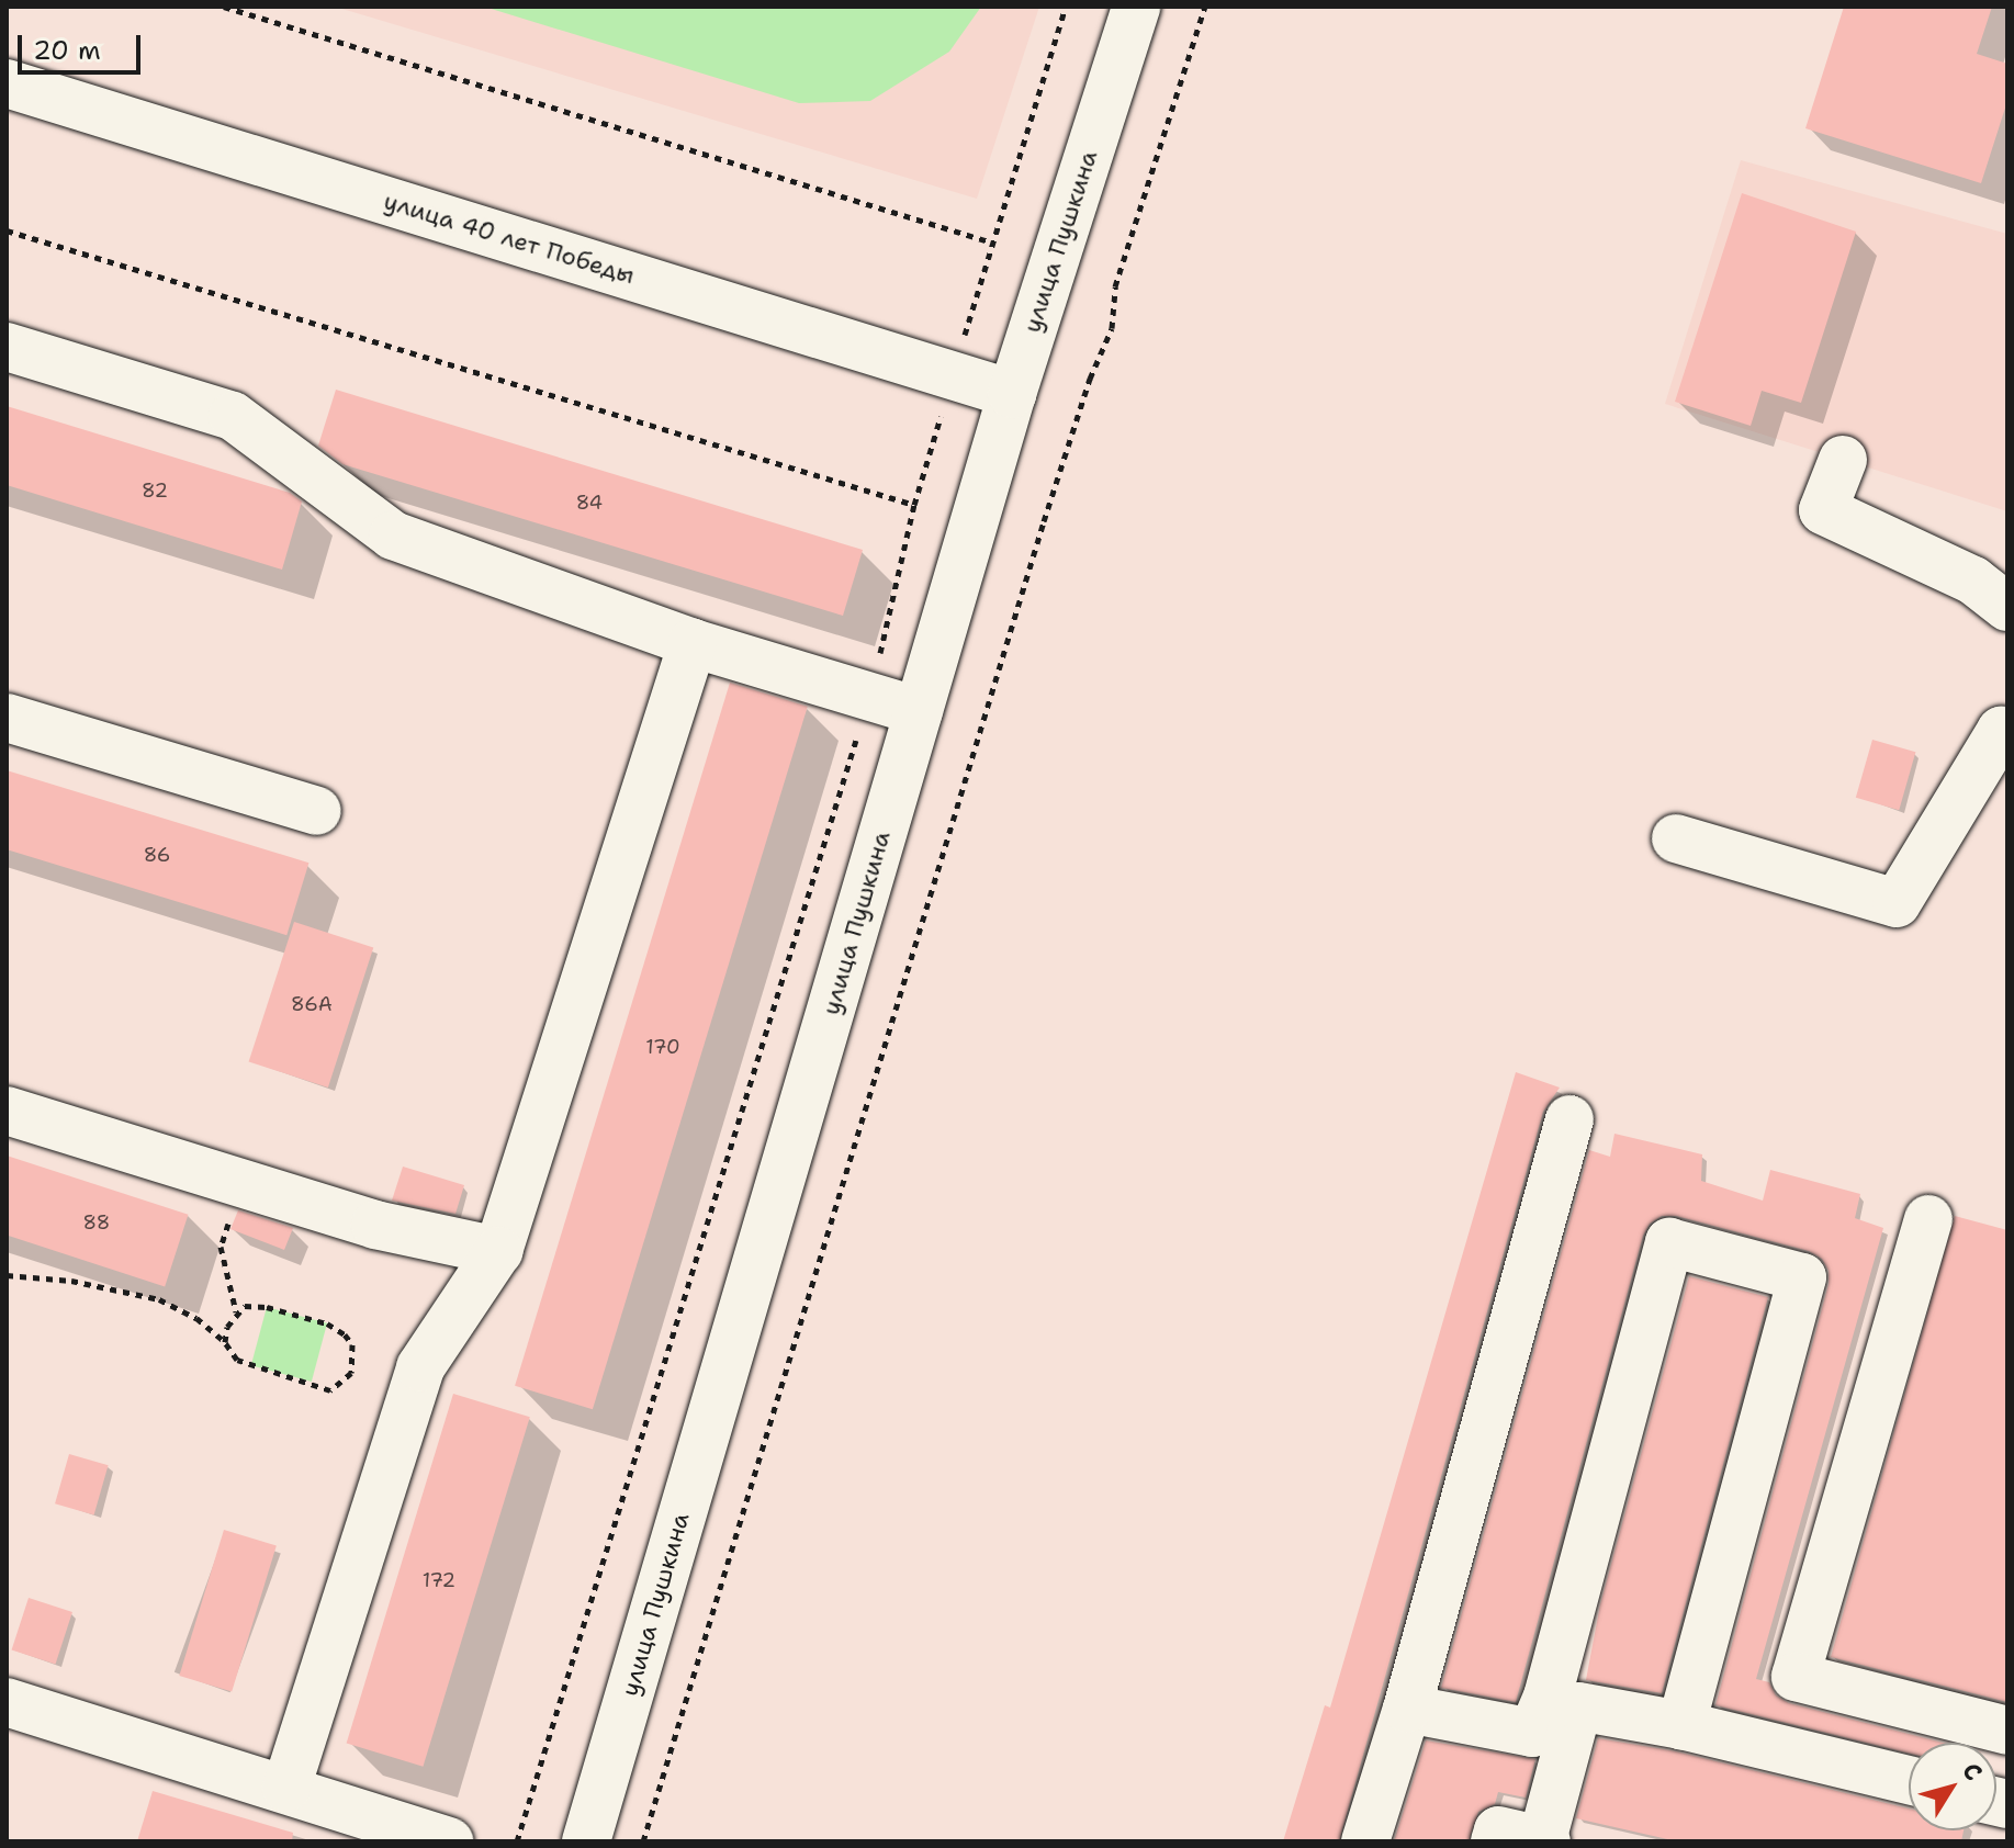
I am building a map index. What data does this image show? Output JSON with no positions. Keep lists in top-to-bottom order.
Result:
{
  "streets": {
    "street": ["улица 40 лет Победы", "улица Пушкина"]
  },
  "crossings": [
    ["улица 40 лет Победы", "улица Пушкина"]
  ],
  "house_numbers": [
    "82",
    "84",
    "86",
    "86А",
    "170",
    "88",
    "172"
  ],
  "scale_bar": "20 m",
  "north": "top right"
}
